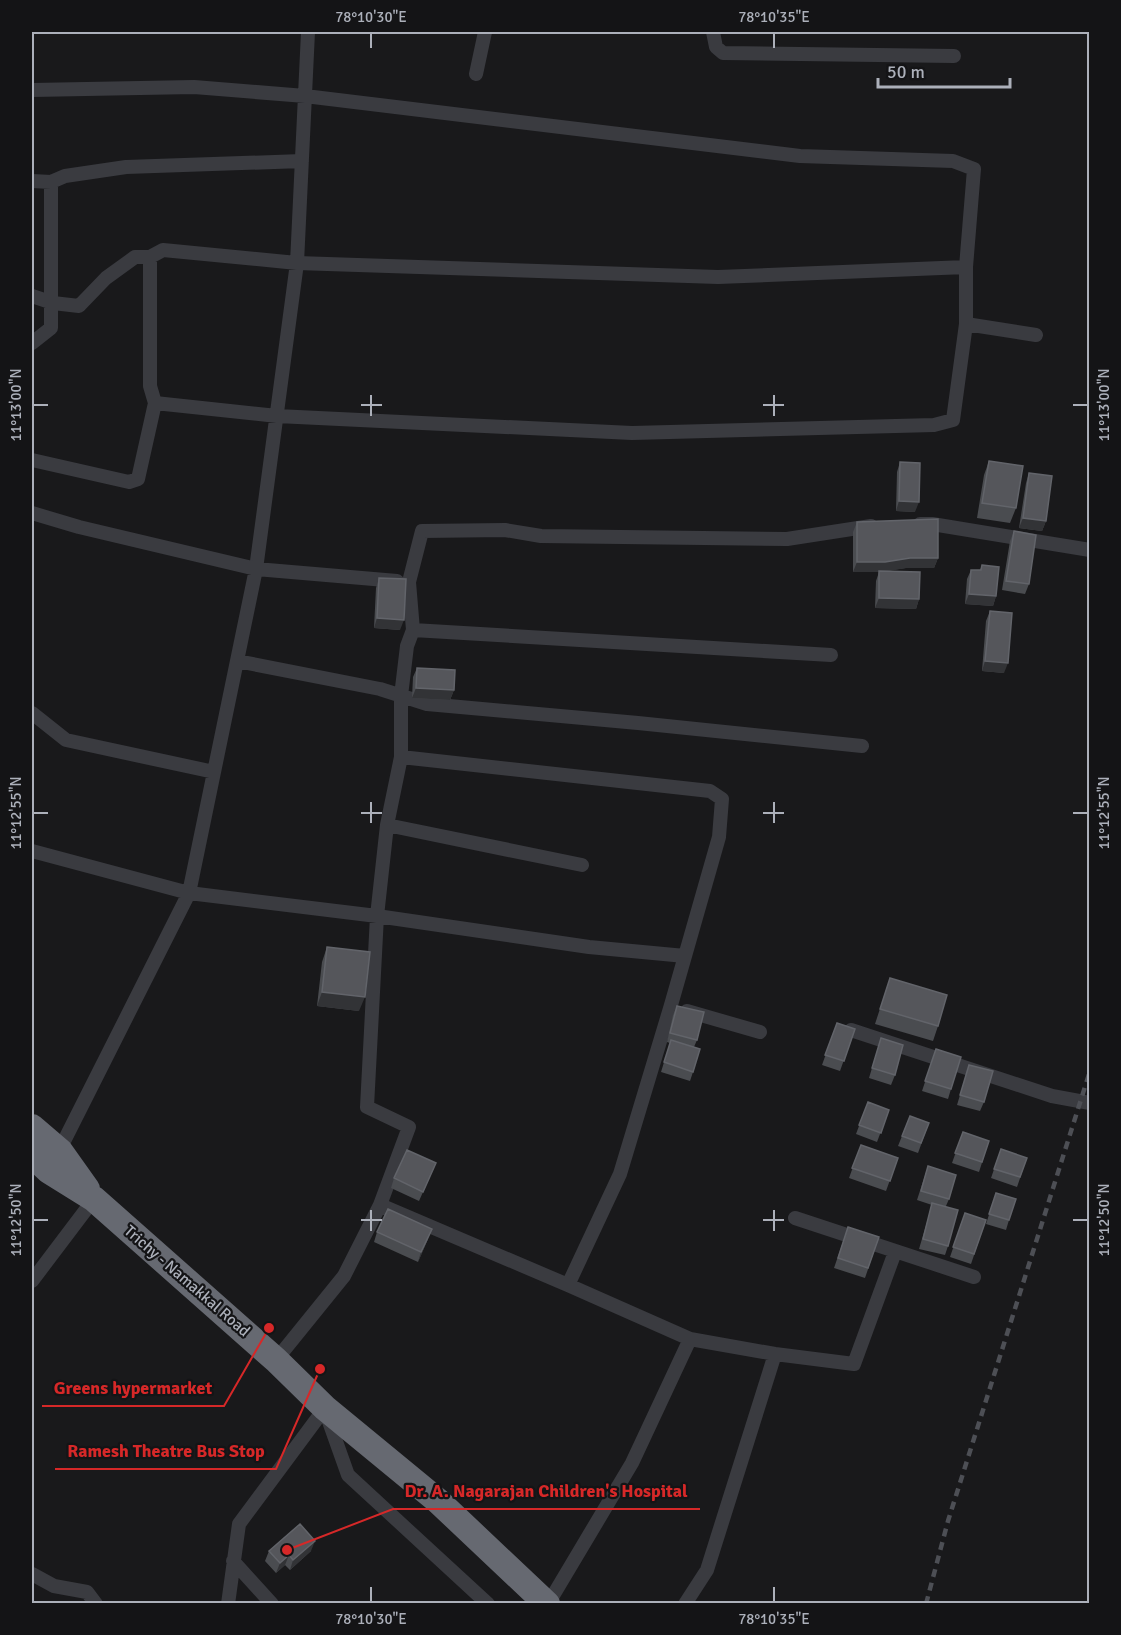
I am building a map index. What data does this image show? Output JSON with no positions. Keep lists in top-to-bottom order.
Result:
{
  "streets": {
    "highway": ["Trichy - Namakkal Road"]
  },
  "places": ["Greens hypermarket", "Ramesh Theatre Bus Stop", "Dr. A. Nagarajan Children's Hospital"],
  "scale_bar": "50 m",
  "coordinates": [
    "78°10'30\"E",
    "78°10'35\"E",
    "11°13'00\"N",
    "11°12'55\"N",
    "11°12'50\"N"
  ]
}
